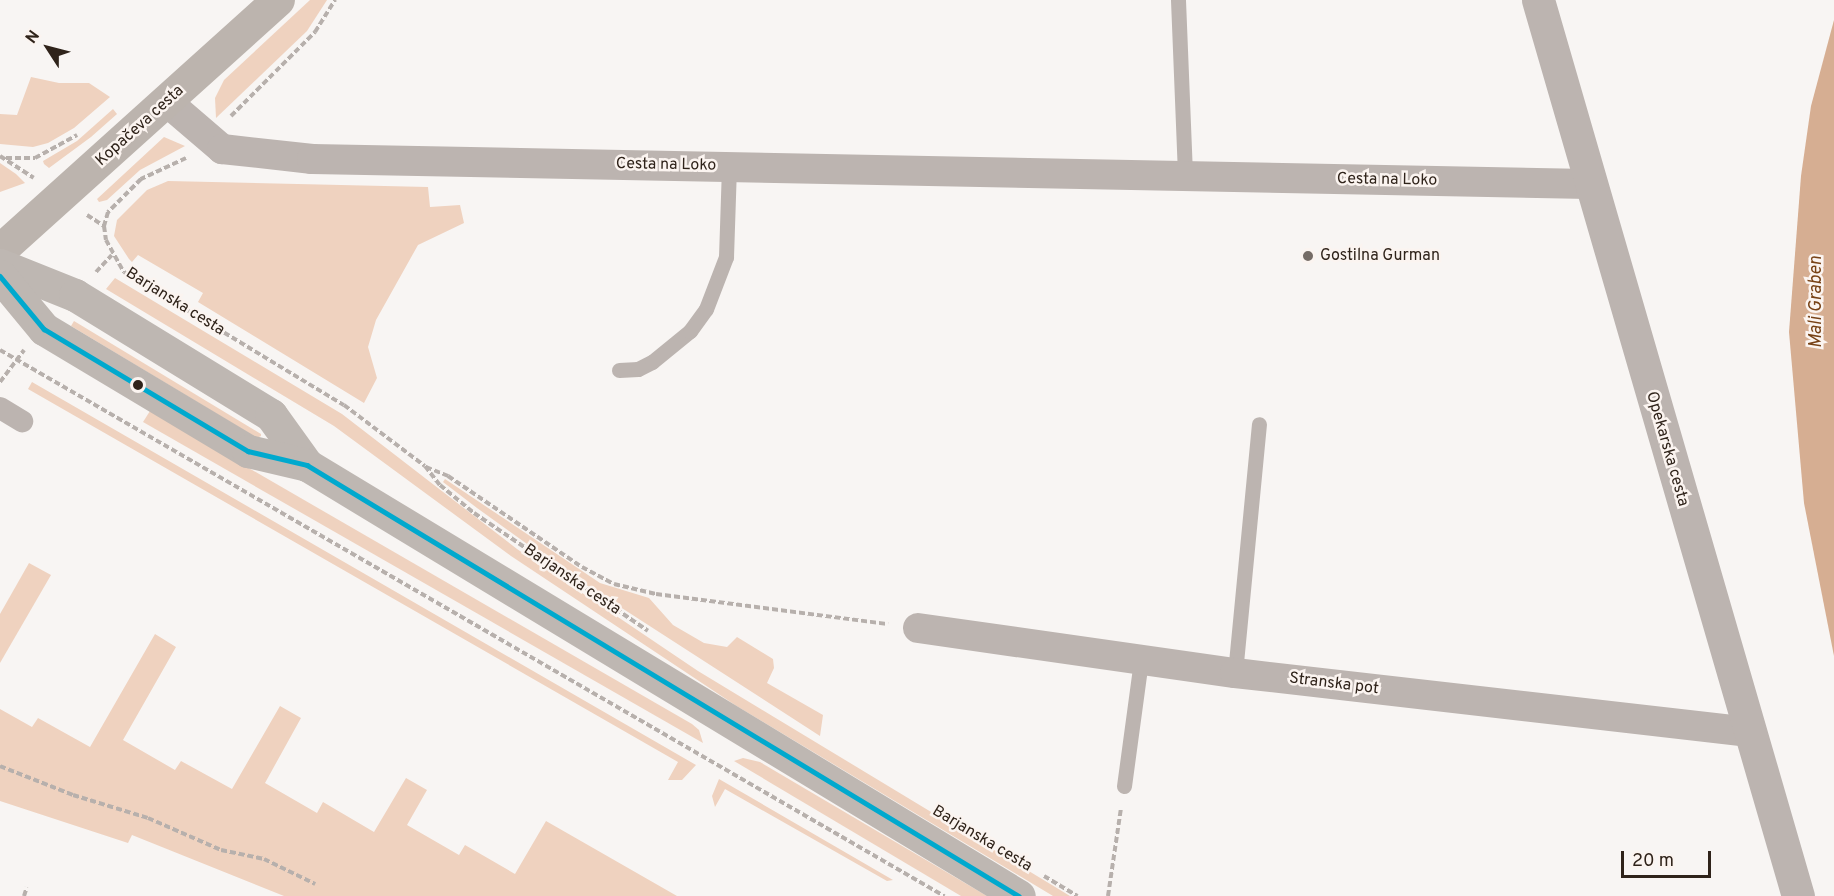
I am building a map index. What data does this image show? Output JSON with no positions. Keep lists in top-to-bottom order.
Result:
{
  "streets": {
    "main road": ["Kopačeva cesta", "Barjanska cesta"],
    "street": ["Cesta na Loko", "Opekarska cesta", "Stranska pot"]
  },
  "crossings": [
    ["Kopačeva cesta", "Cesta na Loko"],
    ["Cesta na Loko", "Opekarska cesta"],
    ["Opekarska cesta", "Stranska pot"]
  ],
  "water": ["Mali Graben"],
  "places": ["Gostilna Gurman"],
  "scale_bar": "20 m",
  "north": "top left"
}
